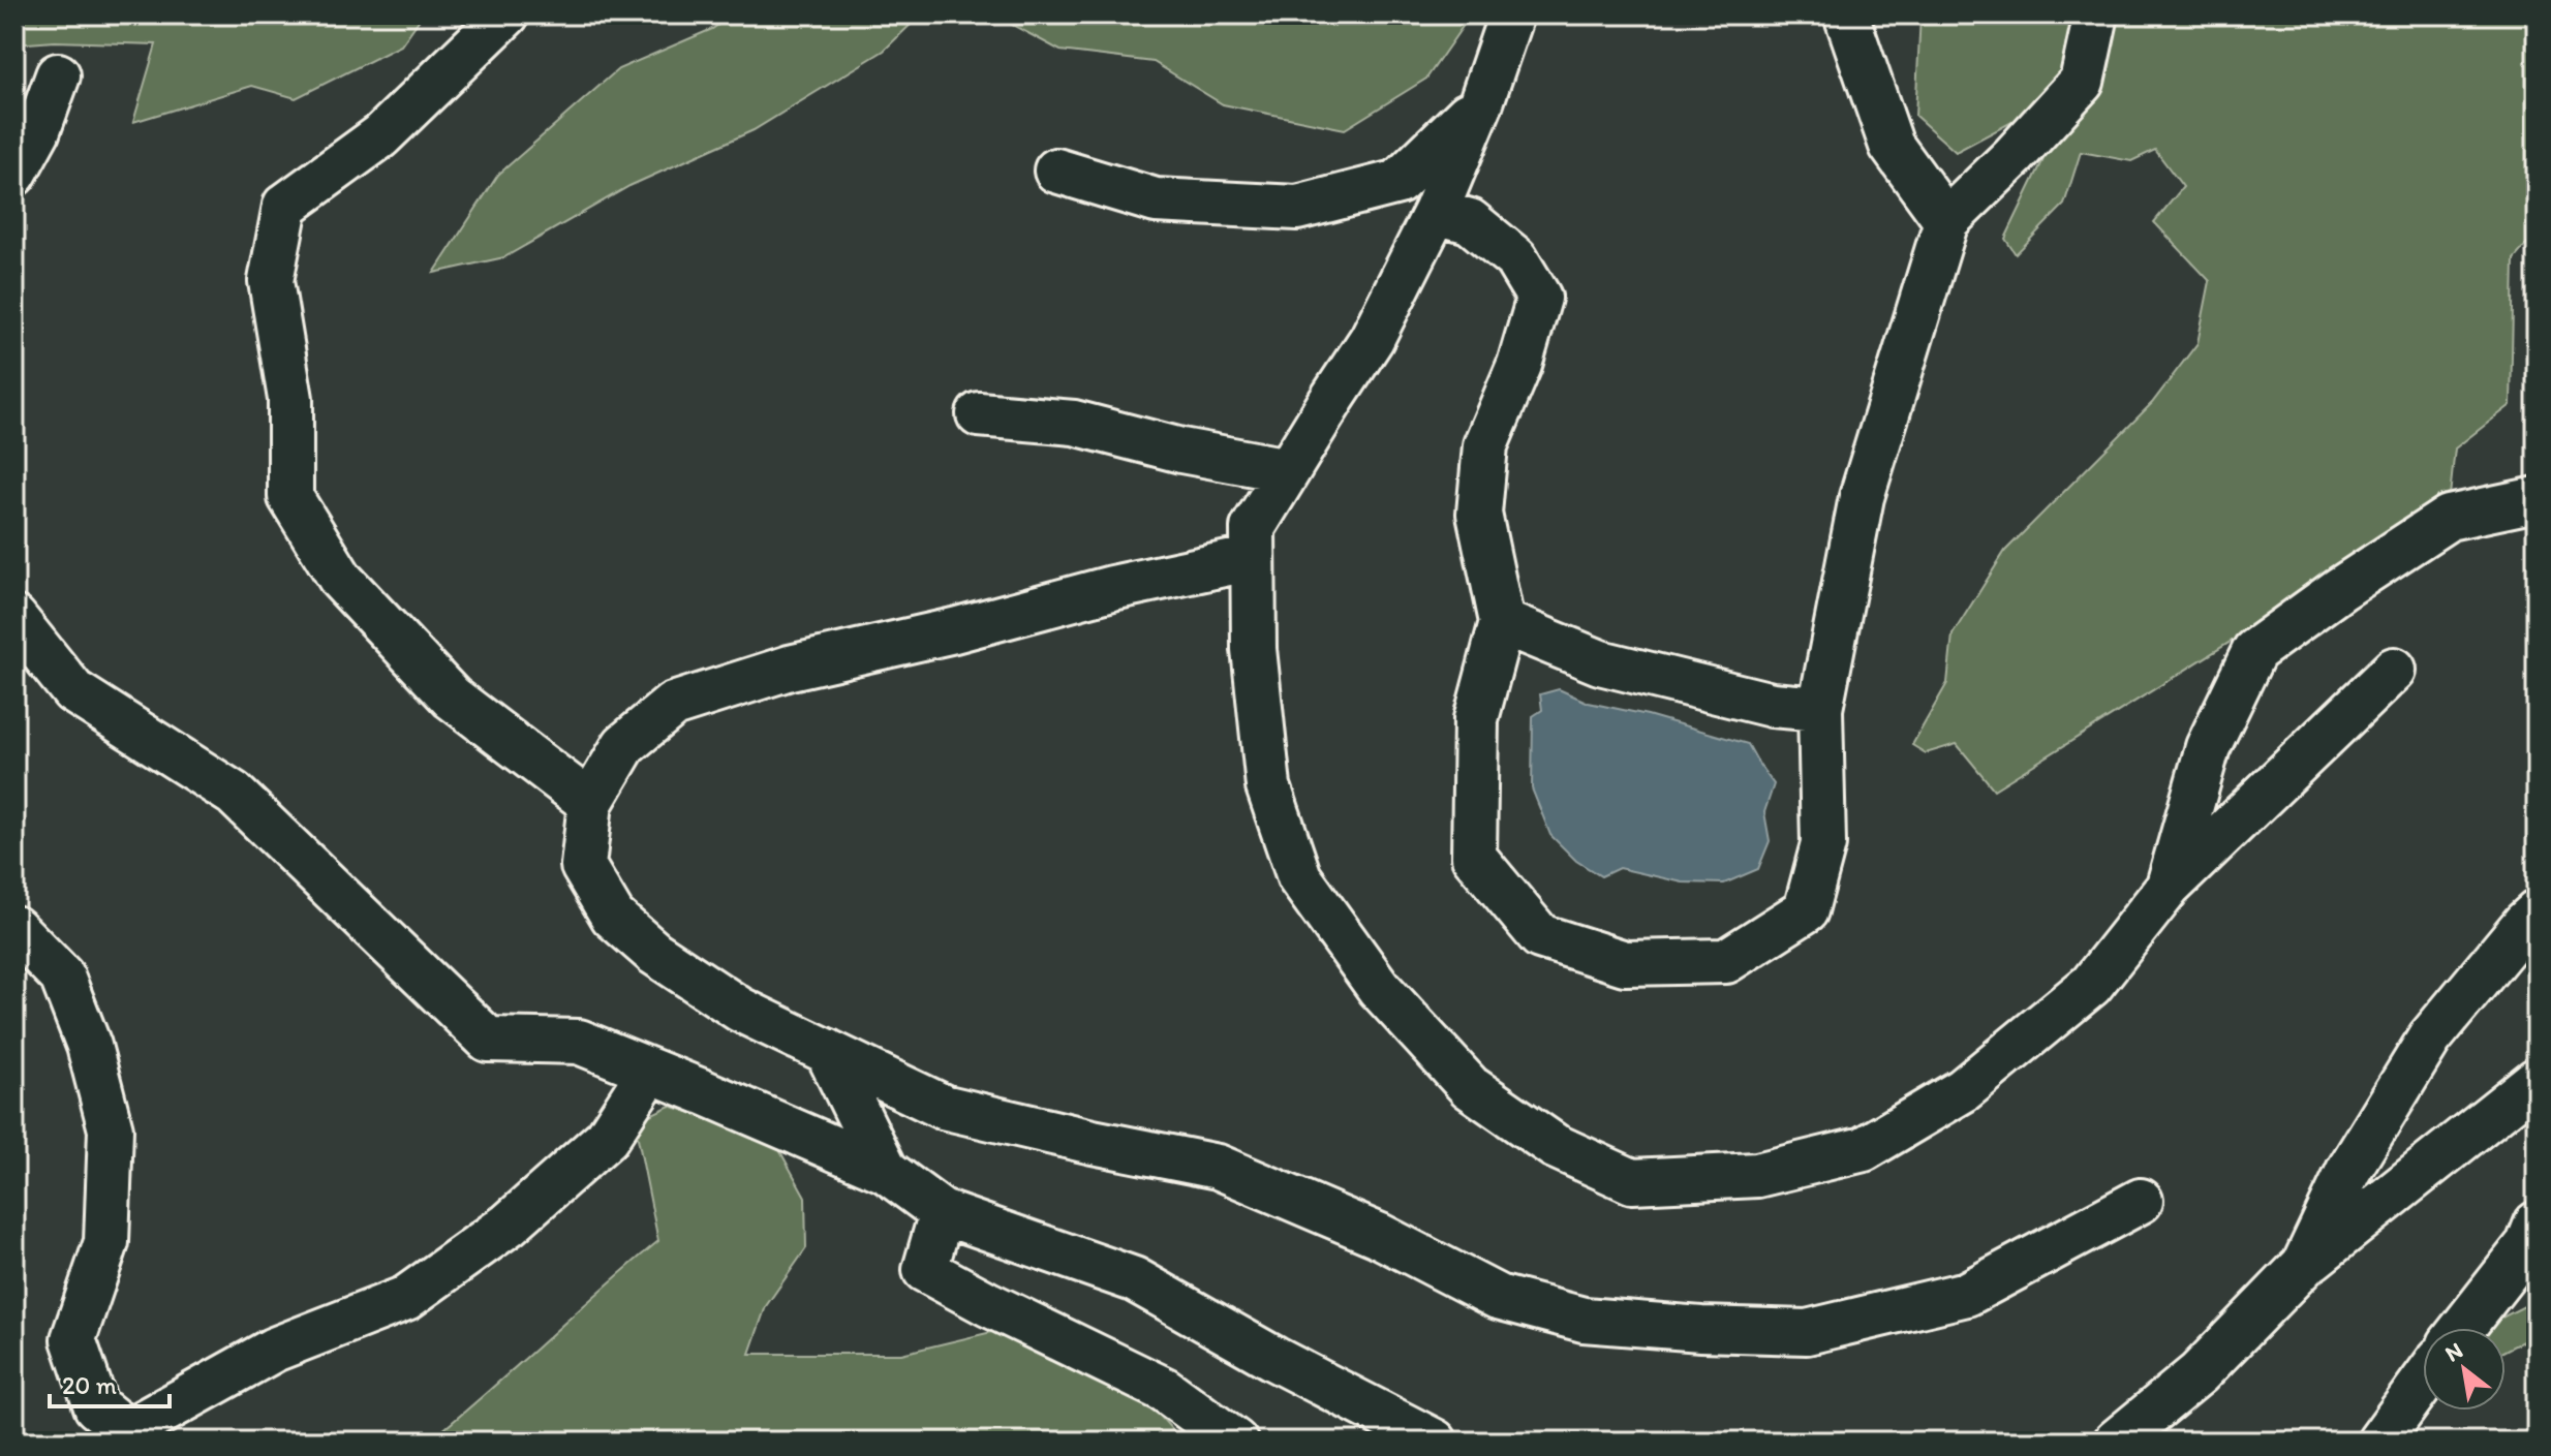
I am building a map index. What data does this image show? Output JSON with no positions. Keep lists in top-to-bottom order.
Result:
{
  "scale_bar": "20 m",
  "north": "top left"
}
